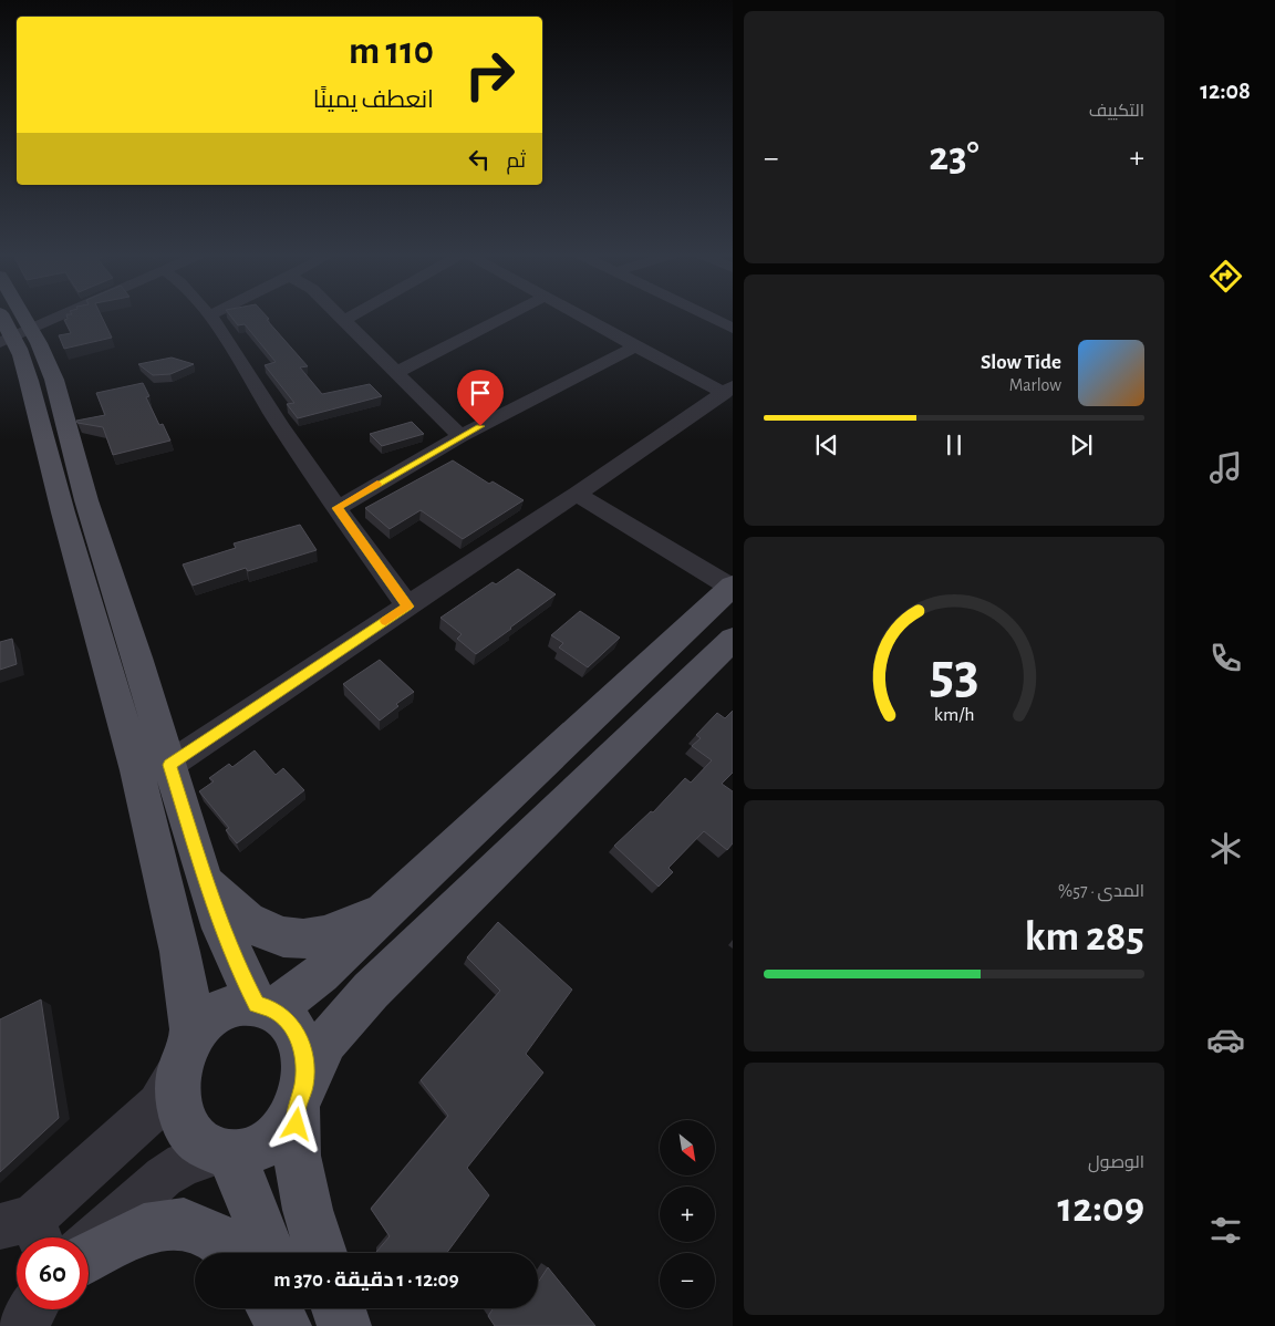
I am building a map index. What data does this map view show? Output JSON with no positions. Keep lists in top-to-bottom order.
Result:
{
  "north": "bottom right",
  "page": {
    "tabs": "12:08",
    "tile": [
      "التكييف",
      ["المدى · 57%", "285 km"],
      ["الوصول", "12:09"]
    ],
    "turn": ["110 m", "انعطف يمينًا"],
    "then": "ثم",
    "heat": ["−", "23°", "+"],
    "song": ["Slow Tide", "Marlow"],
    "map_buttons": ["+", "−"],
    "limit": "60",
    "trip": "12:09 · 1 دقيقة · 370 m",
    "gauge": ["53", "km/h"]
  }
}
